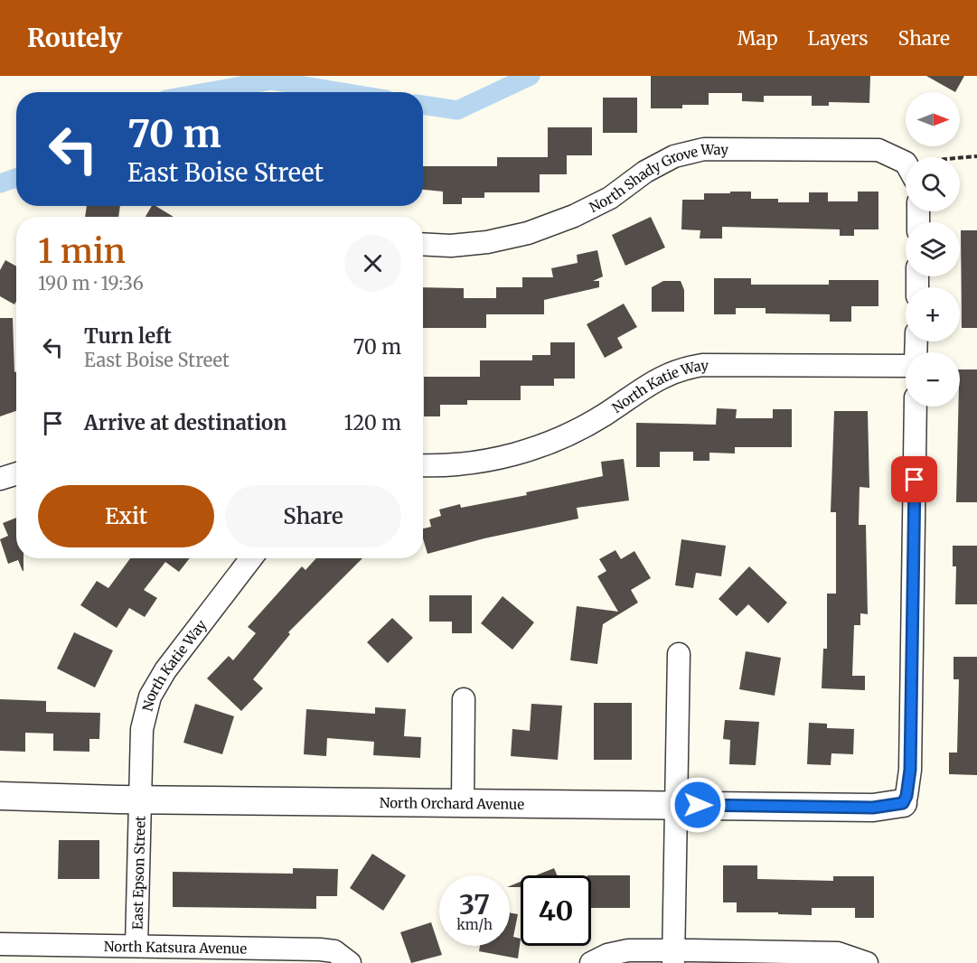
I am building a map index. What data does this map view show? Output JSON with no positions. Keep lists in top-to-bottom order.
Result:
{
  "streets": {
    "street": [
      "North Shady Grove Way",
      "North Katie Way",
      "North Orchard Avenue",
      "East Epson Street",
      "North Katsura Avenue"
    ]
  },
  "crossings": [
    ["North Katie Way", "North Orchard Avenue"],
    ["North Katie Way", "East Epson Street"],
    ["North Orchard Avenue", "East Epson Street"],
    ["East Epson Street", "North Katsura Avenue"]
  ],
  "north": "right",
  "page": {
    "header": "Routely",
    "nav": ["Map", "Layers", "Share"],
    "map_buttons": ["+", "−"],
    "turn": ["70 m", "East Boise Street"],
    "heading": ["1 min", "190 m · 19:36"],
    "list": [
      {
        "name": "Turn left",
        "note": "East Boise Street",
        "value": "70 m"
      },
      {
        "name": "Arrive at destination",
        "value": "120 m"
      }
    ],
    "buttons": ["Exit", "Share"],
    "speed": "37 km/h",
    "limit": "40"
  }
}
